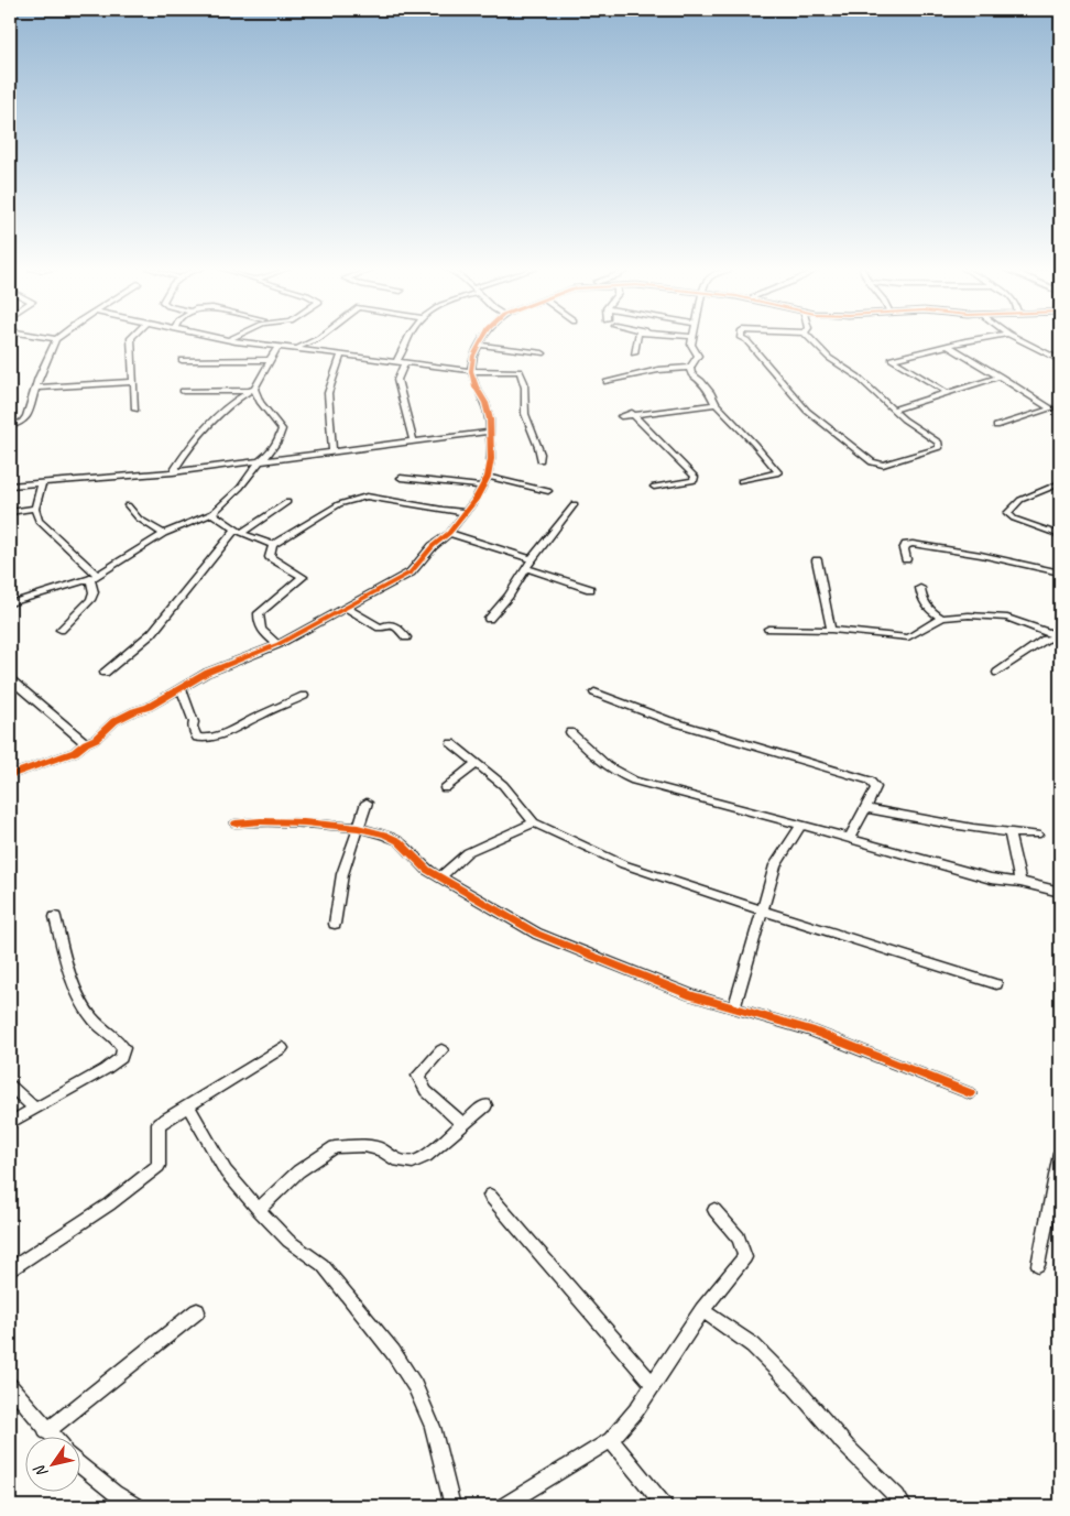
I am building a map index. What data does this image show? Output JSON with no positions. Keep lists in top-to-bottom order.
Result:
{
  "north": "bottom left"
}
